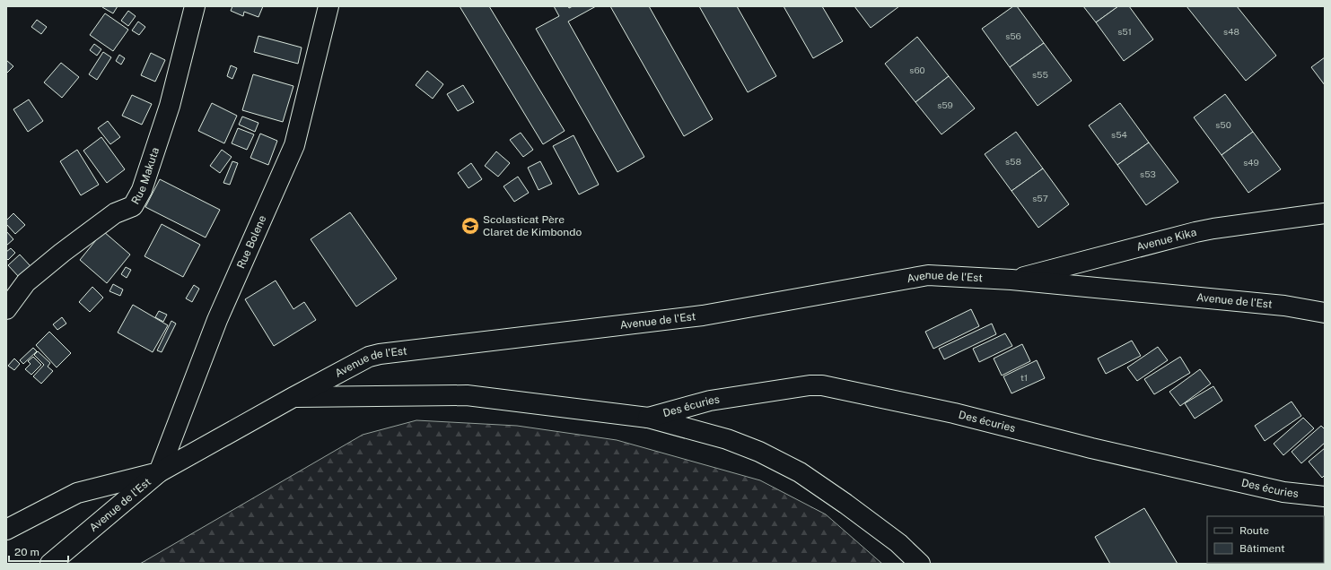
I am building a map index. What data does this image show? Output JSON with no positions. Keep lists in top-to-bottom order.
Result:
{
  "streets": {
    "street": [
      "Rue Makuta",
      "Avenue Kika",
      "Rue Bolene",
      "Avenue de l'Est",
      "Des écuries"
    ]
  },
  "crossings": [
    ["Avenue Kika", "Avenue de l'Est"],
    ["Rue Bolene", "Avenue de l'Est"]
  ],
  "places": {
    "school or university": ["Scolasticat Père Claret de Kimbondo"]
  },
  "house_numbers": [
    "s51",
    "s48",
    "s56",
    "s60",
    "s55",
    "s59",
    "s50",
    "s54",
    "s58",
    "s49",
    "s53",
    "s57",
    "t1"
  ],
  "legend": ["Route", "Bâtiment"],
  "scale_bar": "20 m"
}
